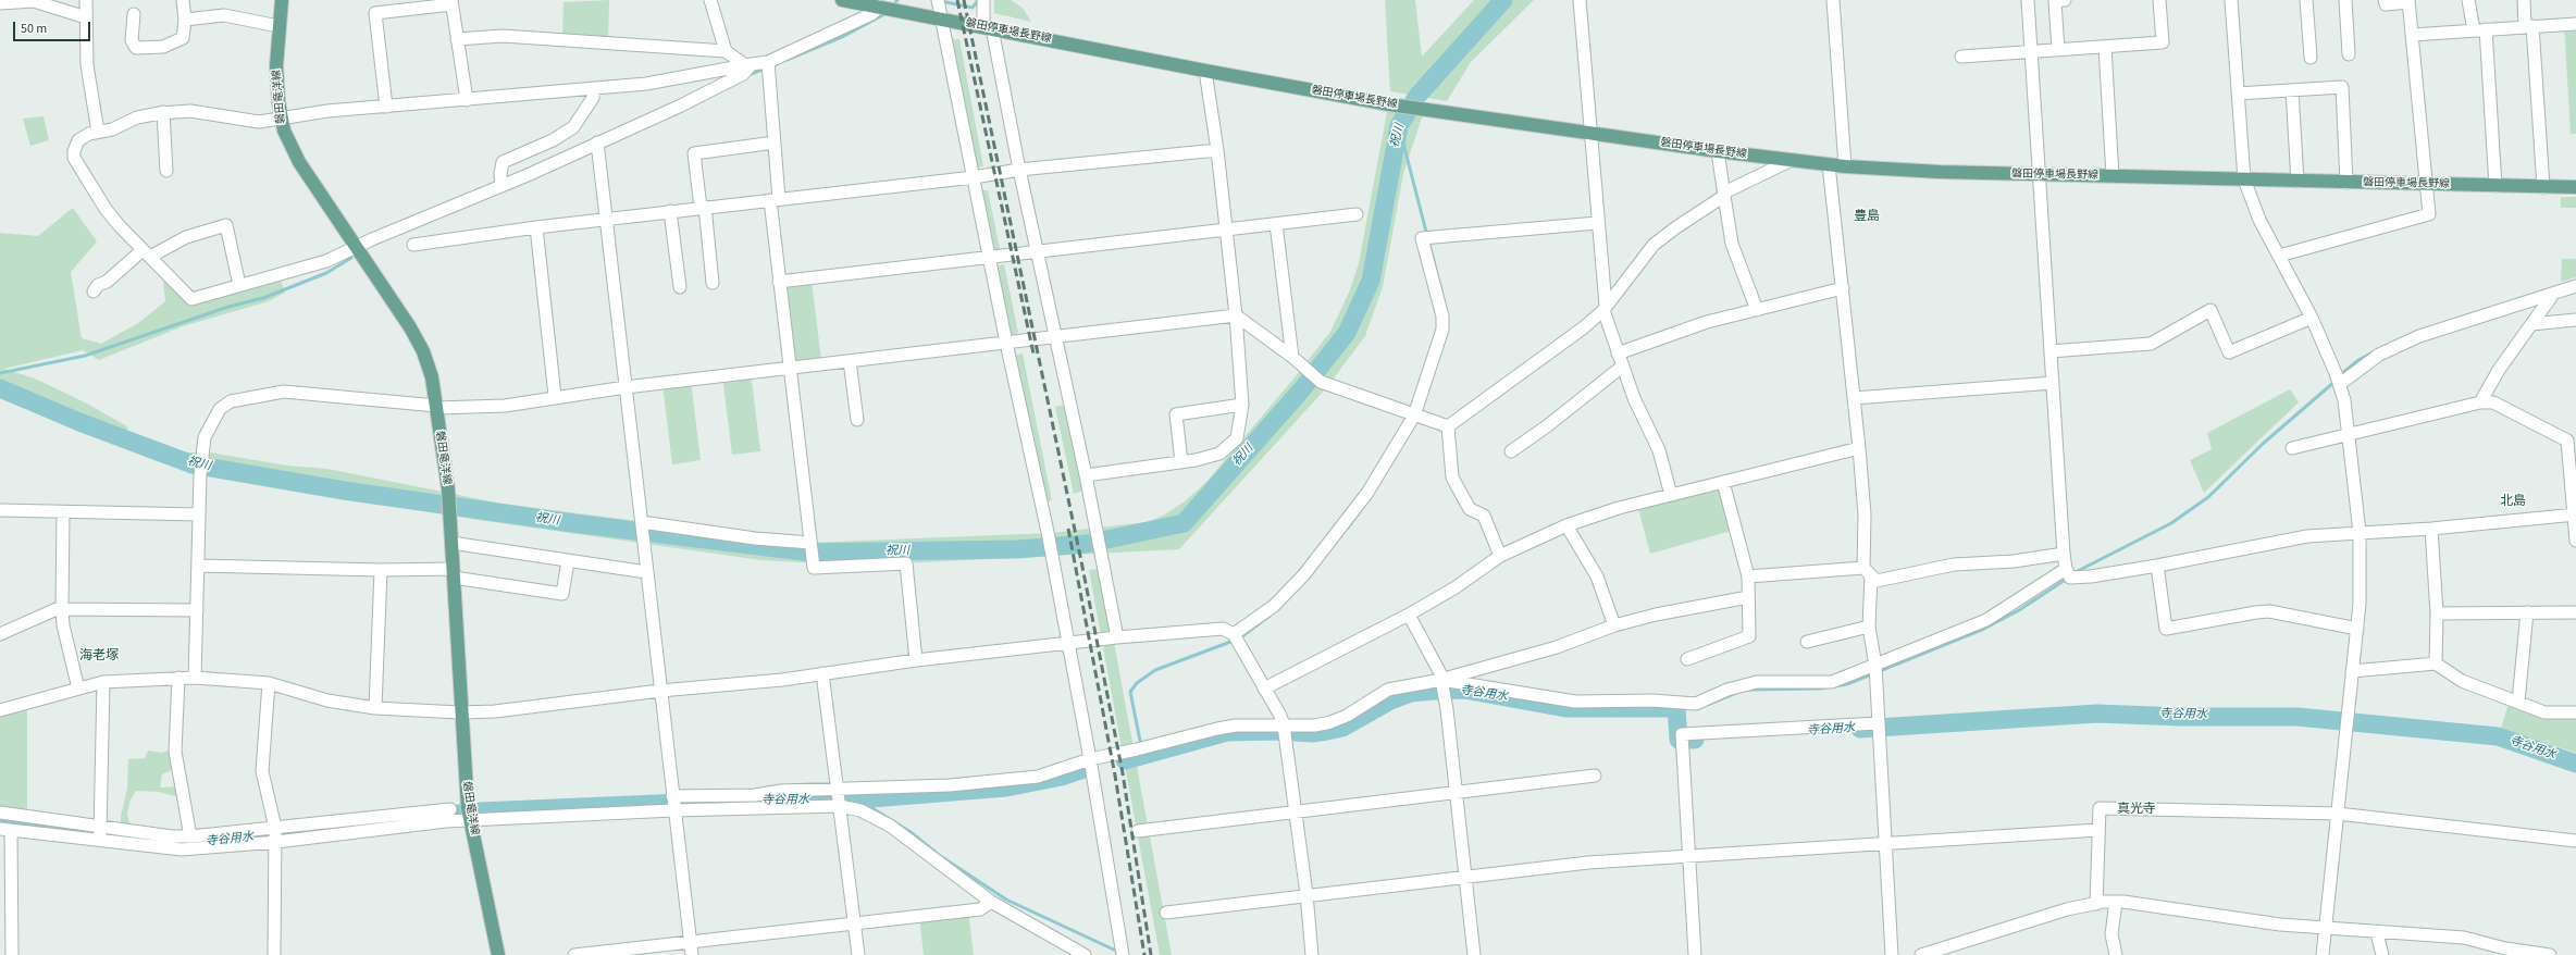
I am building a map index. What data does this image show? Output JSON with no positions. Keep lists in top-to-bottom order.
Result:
{
  "streets": {
    "main road": ["磐田停車場長野線", "磐田竜洋線"]
  },
  "districts": [
    "豊島",
    "北島",
    "海老塚",
    "真光寺"
  ],
  "water": ["祝川", "寺谷用水"],
  "scale_bar": "50 m"
}
